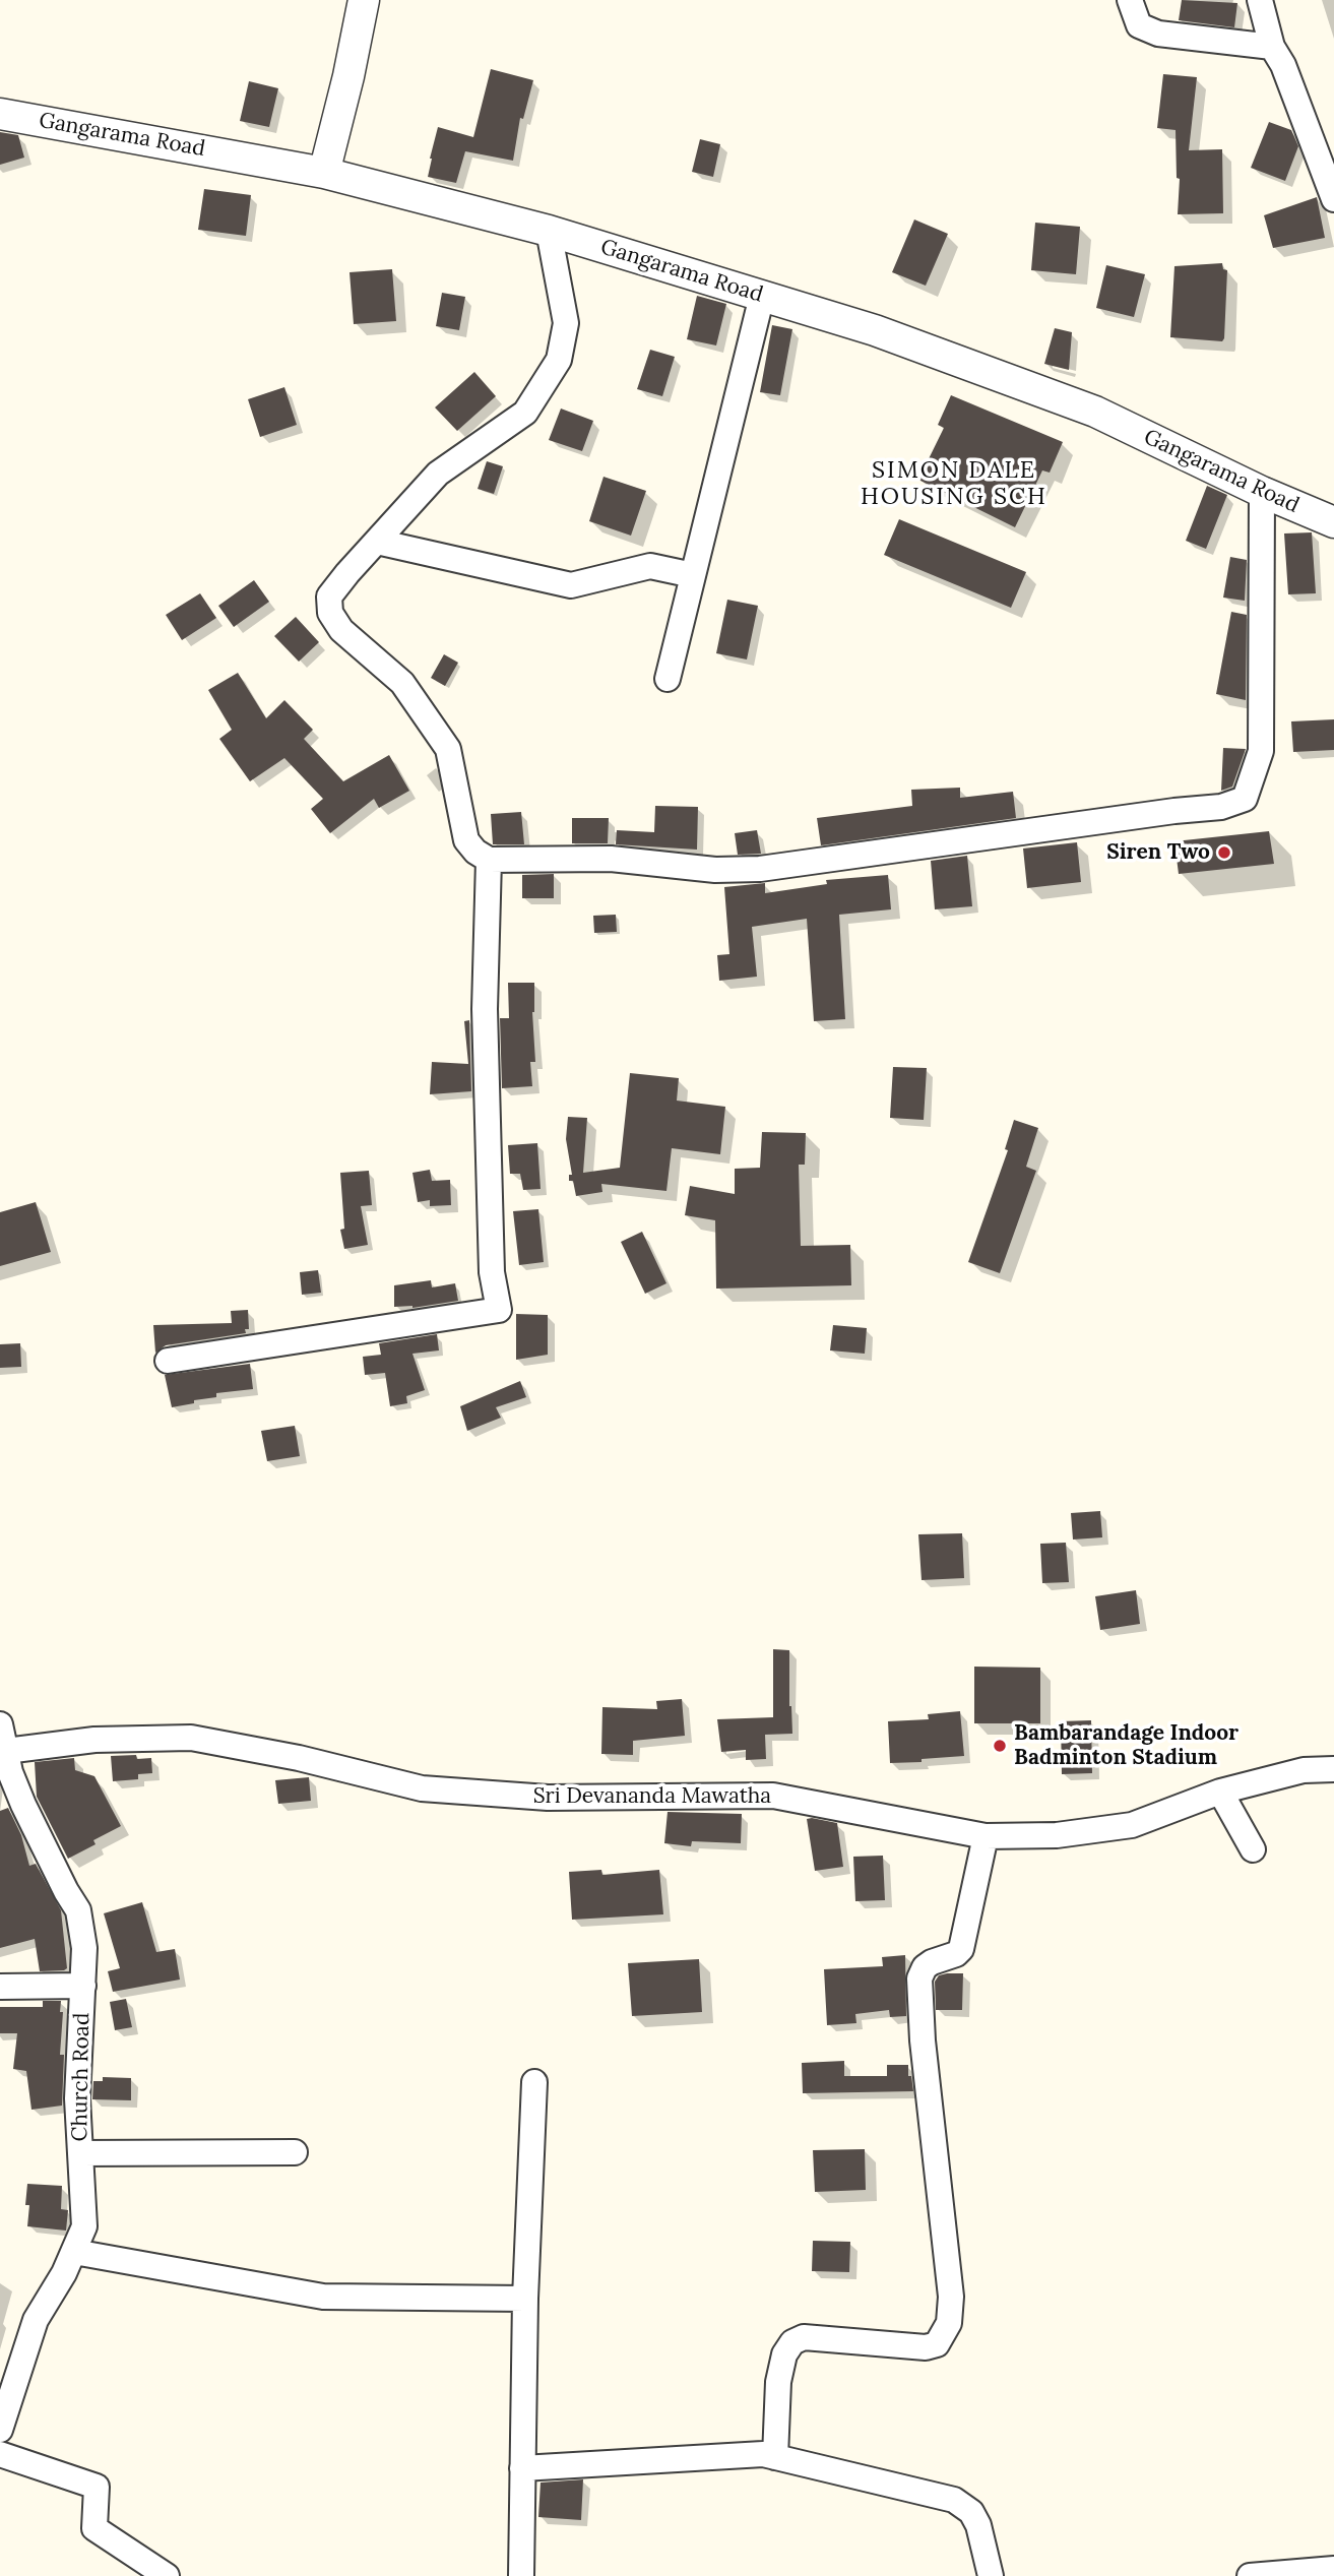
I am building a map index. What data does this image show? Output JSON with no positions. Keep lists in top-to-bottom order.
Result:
{
  "streets": {
    "street": ["Gangarama Road", "Sri Devananda Mawatha", "Church Road"]
  },
  "crossings": [
    ["Sri Devananda Mawatha", "Church Road"]
  ],
  "districts": ["SIMON DALE HOUSING SCH"],
  "places": ["Siren Two", "Bambarandage Indoor Badminton Stadium"]
}
